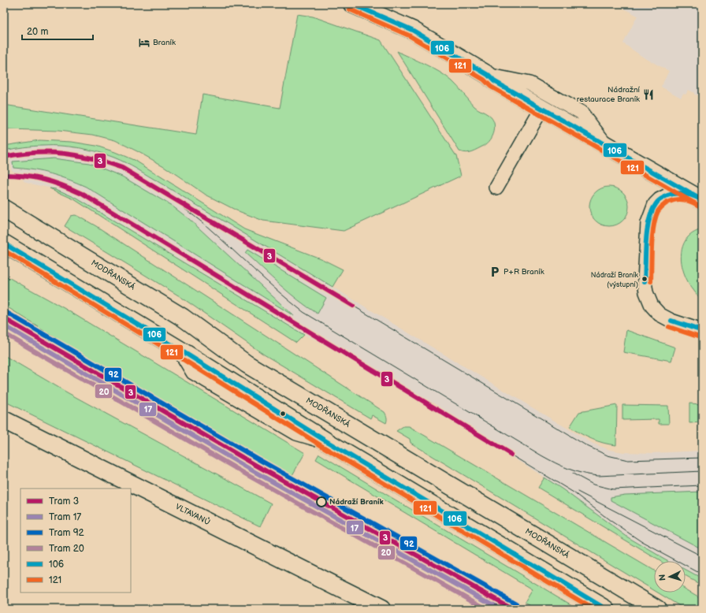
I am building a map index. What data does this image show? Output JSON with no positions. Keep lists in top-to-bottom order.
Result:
{
  "streets": {
    "main road": ["MODŘANSKÁ", "VLTAVANŮ"]
  },
  "places": {
    "hotel": ["Braník"],
    "restaurant": ["Nádražní restaurace Braník"],
    "parking": ["P+R Braník"],
    "other": ["Nádraží Braník (výstupní)", "Nádraží Braník"]
  },
  "lines": [
    "transit line 106",
    "transit line 121",
    "tram line 3",
    "tram line 92",
    "tram line 17",
    "tram line 20"
  ],
  "legend": [
    "Tram 3",
    "Tram 17",
    "Tram 92",
    "Tram 20",
    "106",
    "121"
  ],
  "scale_bar": "20 m",
  "north": "left"
}
